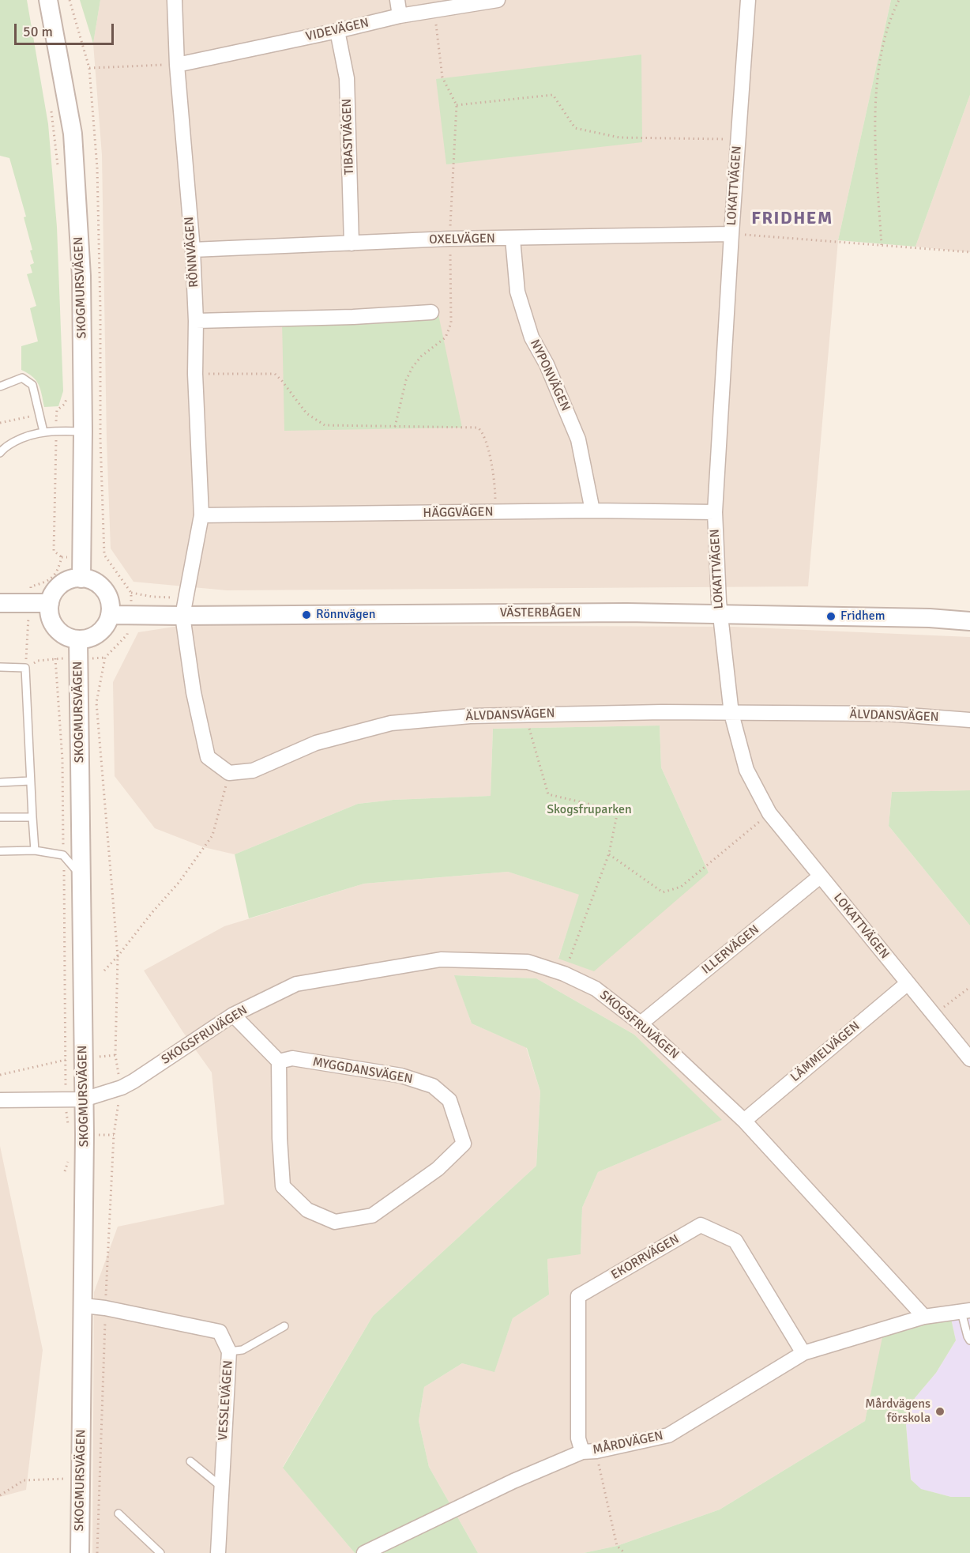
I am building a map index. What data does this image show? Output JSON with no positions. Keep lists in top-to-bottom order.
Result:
{
  "streets": {
    "street": [
      "VIDEVÄGEN",
      "TIBASTVÄGEN",
      "LOKATTVÄGEN",
      "OXELVÄGEN",
      "RÖNNVÄGEN",
      "SKOGMURSVÄGEN",
      "NYPONVÄGEN",
      "HÄGGVÄGEN",
      "VÄSTERBÅGEN",
      "ÄLVDANSVÄGEN",
      "ILLERVÄGEN",
      "SKOGSFRUVÄGEN",
      "LÄMMELVÄGEN",
      "MYGGDANSVÄGEN",
      "EKORRVÄGEN",
      "VESSLEVÄGEN",
      "MÅRDVÄGEN"
    ]
  },
  "crossings": [
    ["VIDEVÄGEN", "TIBASTVÄGEN"],
    ["VIDEVÄGEN", "RÖNNVÄGEN"],
    ["TIBASTVÄGEN", "OXELVÄGEN"],
    ["LOKATTVÄGEN", "OXELVÄGEN"],
    ["LOKATTVÄGEN", "HÄGGVÄGEN"],
    ["LOKATTVÄGEN", "VÄSTERBÅGEN"],
    ["LOKATTVÄGEN", "ÄLVDANSVÄGEN"],
    ["LOKATTVÄGEN", "ILLERVÄGEN"],
    ["LOKATTVÄGEN", "LÄMMELVÄGEN"],
    ["OXELVÄGEN", "RÖNNVÄGEN"],
    ["OXELVÄGEN", "NYPONVÄGEN"],
    ["RÖNNVÄGEN", "HÄGGVÄGEN"],
    ["RÖNNVÄGEN", "VÄSTERBÅGEN"],
    ["SKOGMURSVÄGEN", "VÄSTERBÅGEN"],
    ["SKOGMURSVÄGEN", "SKOGSFRUVÄGEN"],
    ["SKOGMURSVÄGEN", "VESSLEVÄGEN"],
    ["NYPONVÄGEN", "HÄGGVÄGEN"],
    ["ILLERVÄGEN", "SKOGSFRUVÄGEN"],
    ["SKOGSFRUVÄGEN", "LÄMMELVÄGEN"],
    ["SKOGSFRUVÄGEN", "MÅRDVÄGEN"],
    ["EKORRVÄGEN", "MÅRDVÄGEN"]
  ],
  "districts": ["FRIDHEM"],
  "parks": ["Skogsfruparken"],
  "places": ["Rönnvägen", "Fridhem", "Mårdvägens förskola"],
  "scale_bar": "50 m"
}
